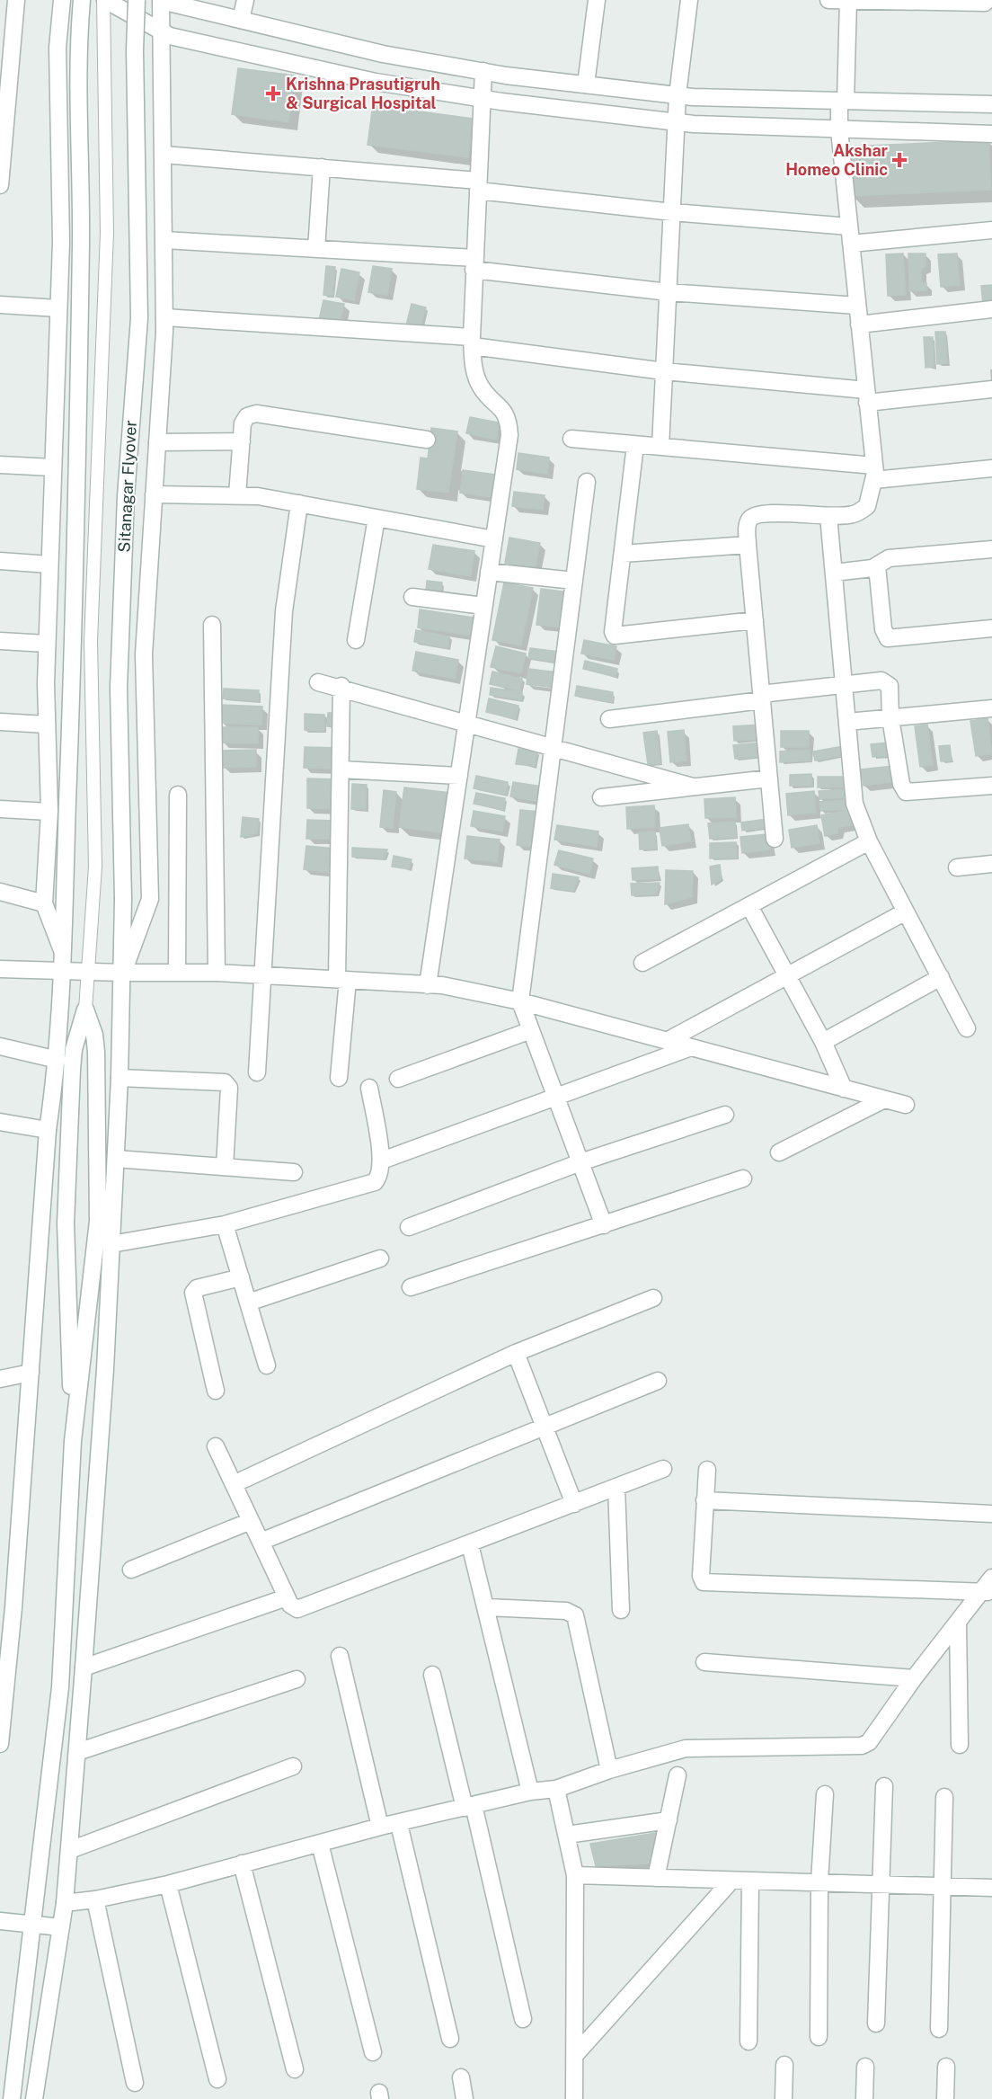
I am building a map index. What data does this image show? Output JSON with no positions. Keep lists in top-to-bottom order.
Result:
{
  "streets": {
    "street": ["Sitanagar Flyover"]
  },
  "places": {
    "health": ["Krishna Prasutigruh & Surgical Hospital", "Akshar Homeo Clinic"]
  }
}
